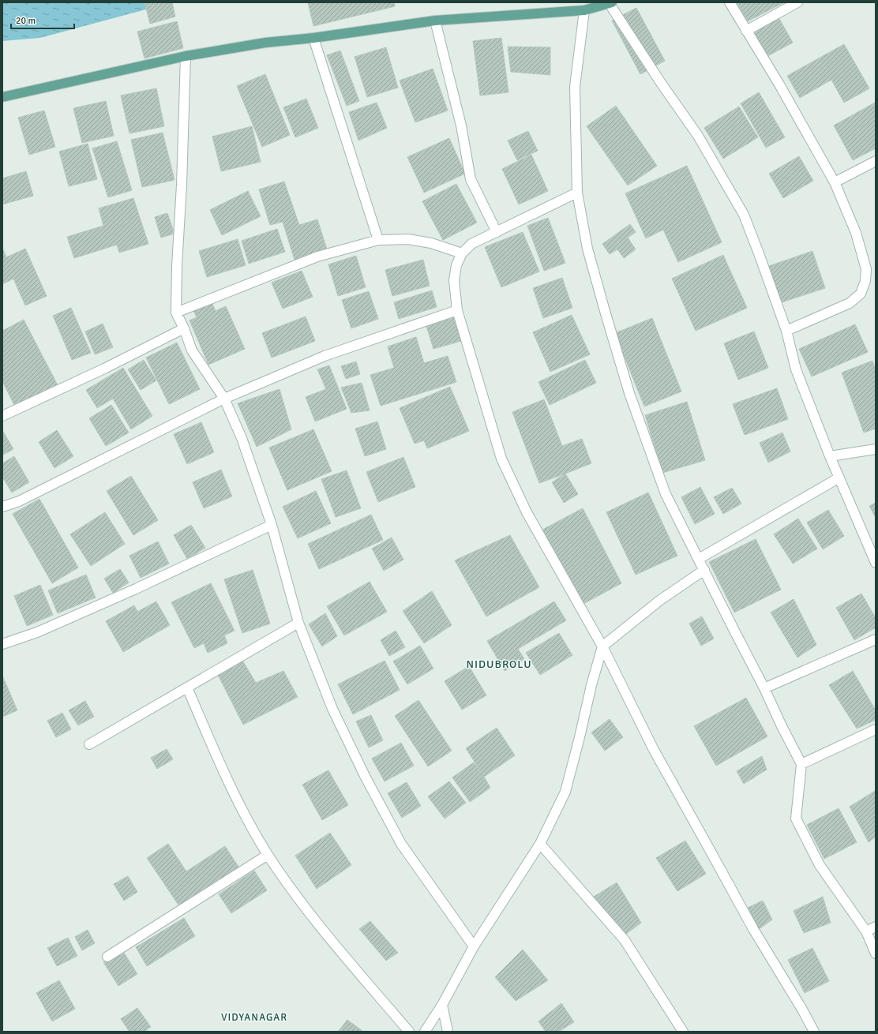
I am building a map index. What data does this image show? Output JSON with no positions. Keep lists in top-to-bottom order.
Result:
{
  "districts": ["NIDUBROLU", "VIDYANAGAR"],
  "scale_bar": "20 m"
}
